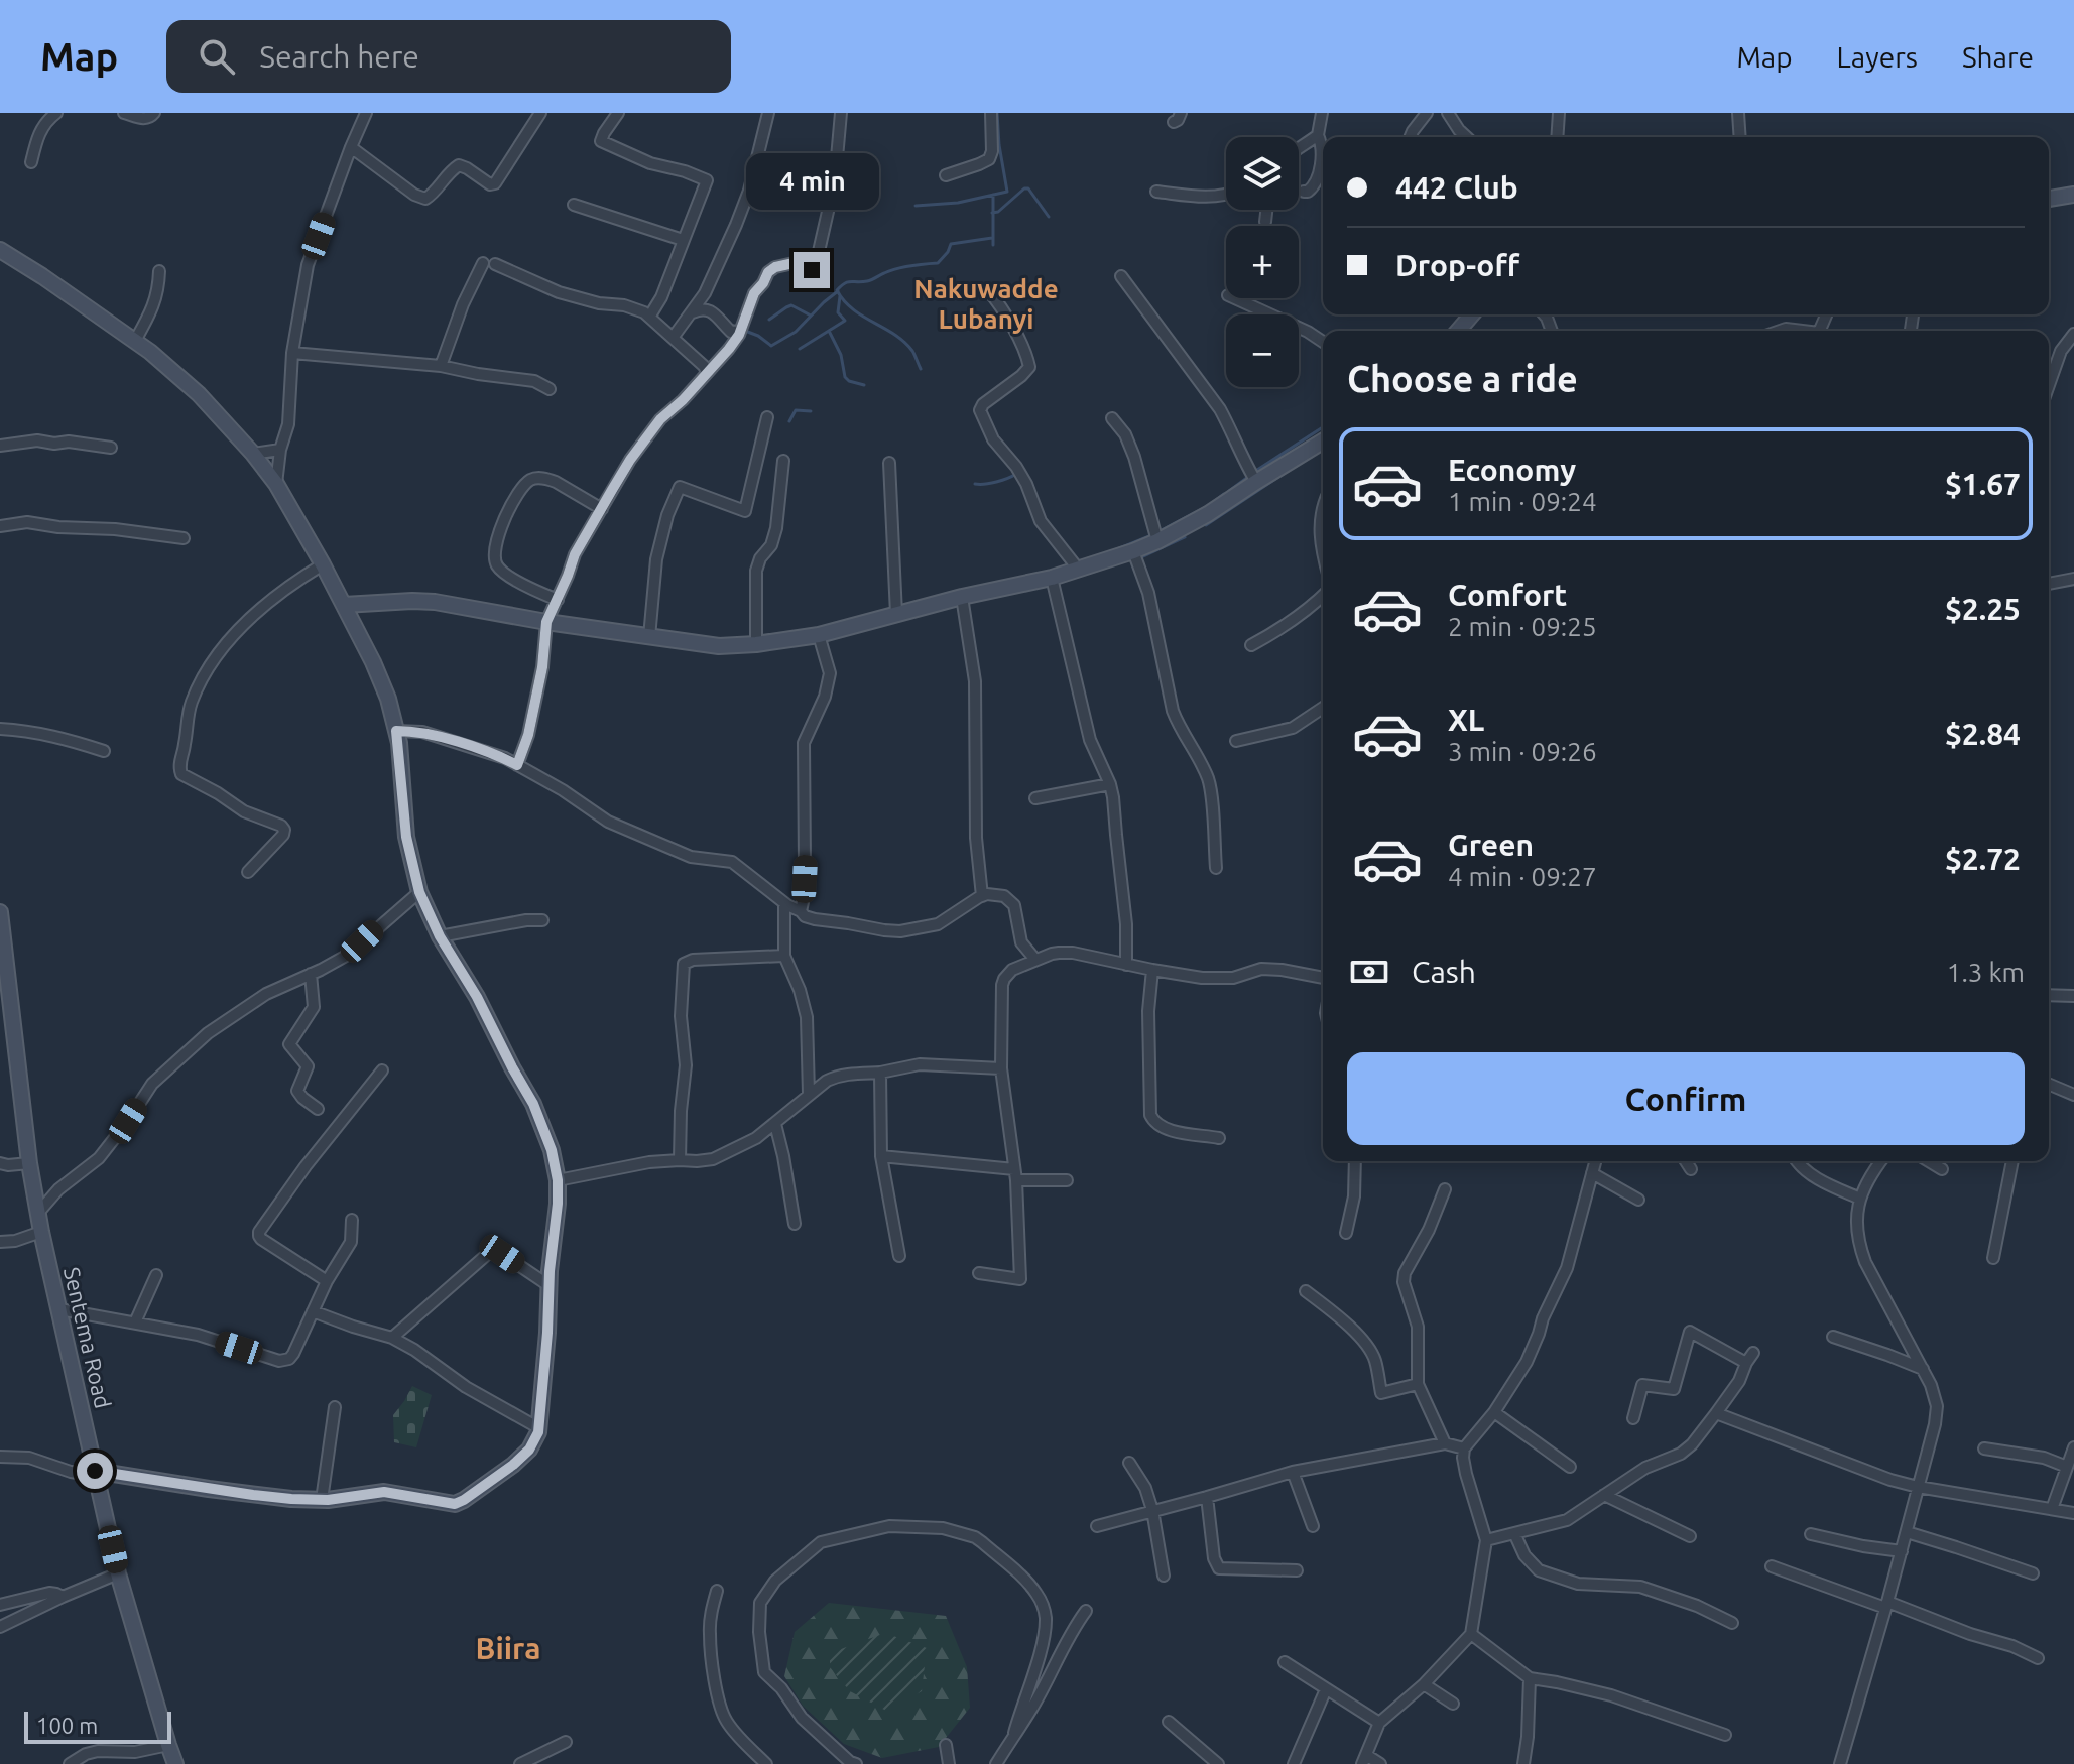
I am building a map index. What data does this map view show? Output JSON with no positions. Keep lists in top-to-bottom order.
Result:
{
  "streets": {
    "street": ["Sentema Road"]
  },
  "districts": ["Nakuwadde Lubanyi", "Biira"],
  "scale_bar": "100 m",
  "page": {
    "header": "Map",
    "search": "Search here",
    "nav": ["Map", "Layers", "Share"],
    "map_buttons": ["+", "−"],
    "banner": ["442 Club", "Drop-off"],
    "bubble": "4 min",
    "heading": "Choose a ride",
    "list": [
      {
        "name": "Economy",
        "note": "1 min · 09:24",
        "value": "$1.67"
      },
      {
        "name": "Comfort",
        "note": "2 min · 09:25",
        "value": "$2.25"
      },
      {
        "name": "XL",
        "note": "3 min · 09:26",
        "value": "$2.84"
      },
      {
        "name": "Green",
        "note": "4 min · 09:27",
        "value": "$2.72"
      }
    ],
    "pay": ["Cash", "1.3 km"],
    "buttons": "Confirm",
    "scale": "100 m"
  }
}
